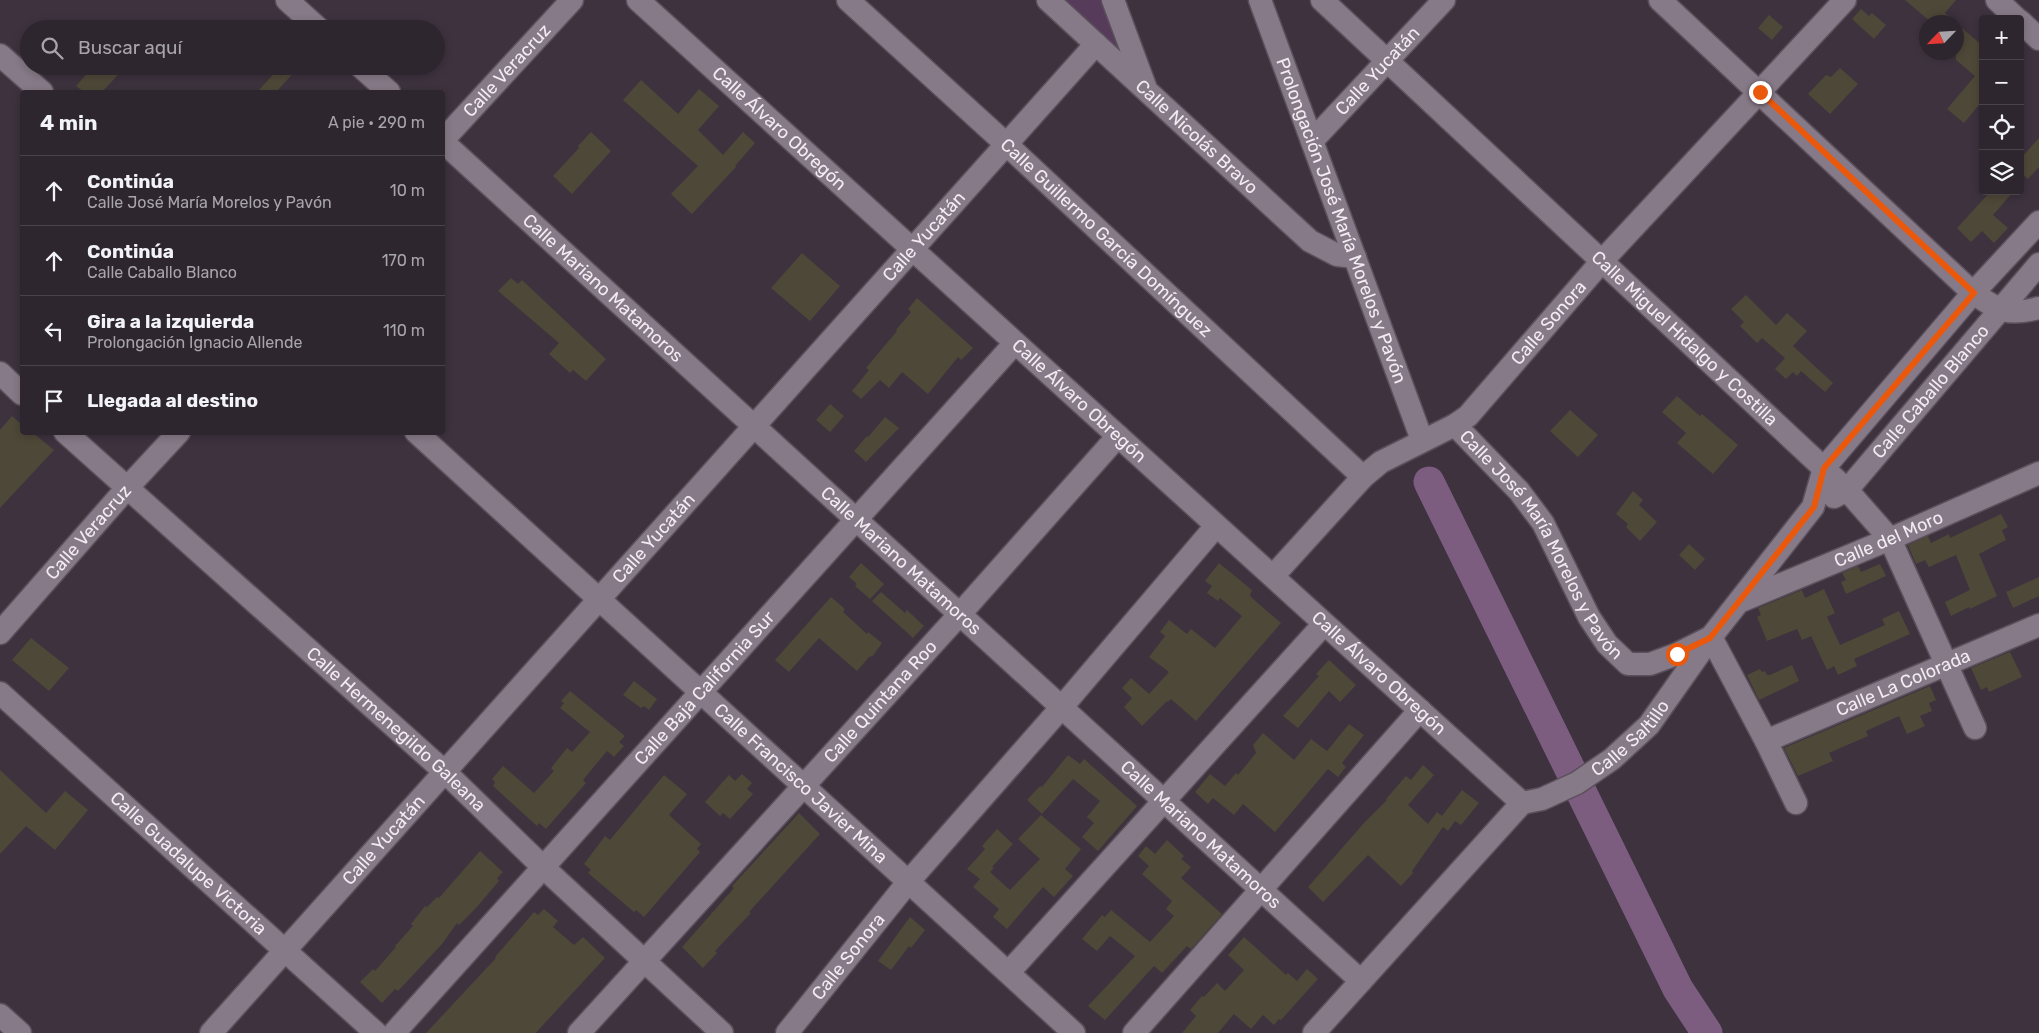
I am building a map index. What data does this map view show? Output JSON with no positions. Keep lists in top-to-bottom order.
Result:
{
  "streets": {
    "street": [
      "Calle Veracruz",
      "Calle Yucatán",
      "Calle Álvaro Obregón",
      "Calle Nicolás Bravo",
      "Prolongación José María Morelos y Pavón",
      "Calle Guillermo García Domínguez",
      "Calle Mariano Matamoros",
      "Calle Sonora",
      "Calle Miguel Hidalgo y Costilla",
      "Calle Caballo Blanco",
      "Calle del Moro",
      "Calle José María Morelos y Pavón",
      "Calle La Colorada",
      "Calle Baja California Sur",
      "Calle Quintana Roo",
      "Calle Hermenegildo Galeana",
      "Calle Saltillo",
      "Calle Francisco Javier Mina",
      "Calle Guadalupe Victoria"
    ]
  },
  "crossings": [
    ["Calle Veracruz", "Calle Hermenegildo Galeana"],
    ["Calle Yucatán", "Calle Álvaro Obregón"],
    ["Calle Yucatán", "Calle Nicolás Bravo"],
    ["Calle Yucatán", "Prolongación José María Morelos y Pavón"],
    ["Calle Yucatán", "Calle Guillermo García Domínguez"],
    ["Calle Yucatán", "Calle Mariano Matamoros"],
    ["Calle Yucatán", "Calle Miguel Hidalgo y Costilla"],
    ["Calle Yucatán", "Calle Hermenegildo Galeana"],
    ["Calle Yucatán", "Calle Francisco Javier Mina"],
    ["Calle Yucatán", "Calle Guadalupe Victoria"],
    ["Calle Álvaro Obregón", "Calle Sonora"],
    ["Calle Álvaro Obregón", "Calle Baja California Sur"],
    ["Calle Álvaro Obregón", "Calle Quintana Roo"],
    ["Calle Álvaro Obregón", "Calle Saltillo"],
    ["Calle Nicolás Bravo", "Prolongación José María Morelos y Pavón"],
    ["Prolongación José María Morelos y Pavón", "Calle Sonora"],
    ["Calle Guillermo García Domínguez", "Calle Sonora"],
    ["Calle Mariano Matamoros", "Calle Sonora"],
    ["Calle Mariano Matamoros", "Calle Baja California Sur"],
    ["Calle Mariano Matamoros", "Calle Quintana Roo"],
    ["Calle Sonora", "Calle Miguel Hidalgo y Costilla"],
    ["Calle Sonora", "Calle José María Morelos y Pavón"],
    ["Calle Sonora", "Calle Francisco Javier Mina"],
    ["Calle Miguel Hidalgo y Costilla", "Calle Caballo Blanco"],
    ["Calle Miguel Hidalgo y Costilla", "Calle del Moro"],
    ["Calle Miguel Hidalgo y Costilla", "Calle La Colorada"],
    ["Calle Caballo Blanco", "Calle del Moro"],
    ["Calle Caballo Blanco", "Calle José María Morelos y Pavón"],
    ["Calle Caballo Blanco", "Calle Saltillo"],
    ["Calle José María Morelos y Pavón", "Calle Saltillo"],
    ["Calle Baja California Sur", "Calle Hermenegildo Galeana"],
    ["Calle Baja California Sur", "Calle Francisco Javier Mina"],
    ["Calle Quintana Roo", "Calle Hermenegildo Galeana"],
    ["Calle Quintana Roo", "Calle Francisco Javier Mina"]
  ],
  "north": "bottom left",
  "page": {
    "map_buttons": ["+", "−"],
    "search": "Buscar aquí",
    "heading": ["4 min", "A pie · 290 m"],
    "list": [
      ["Continúa", "Calle José María Morelos y Pavón", "10 m"],
      ["Continúa", "Calle Caballo Blanco", "170 m"],
      ["Gira a la izquierda", "Prolongación Ignacio Allende", "110 m"],
      "Llegada al destino"
    ]
  }
}
